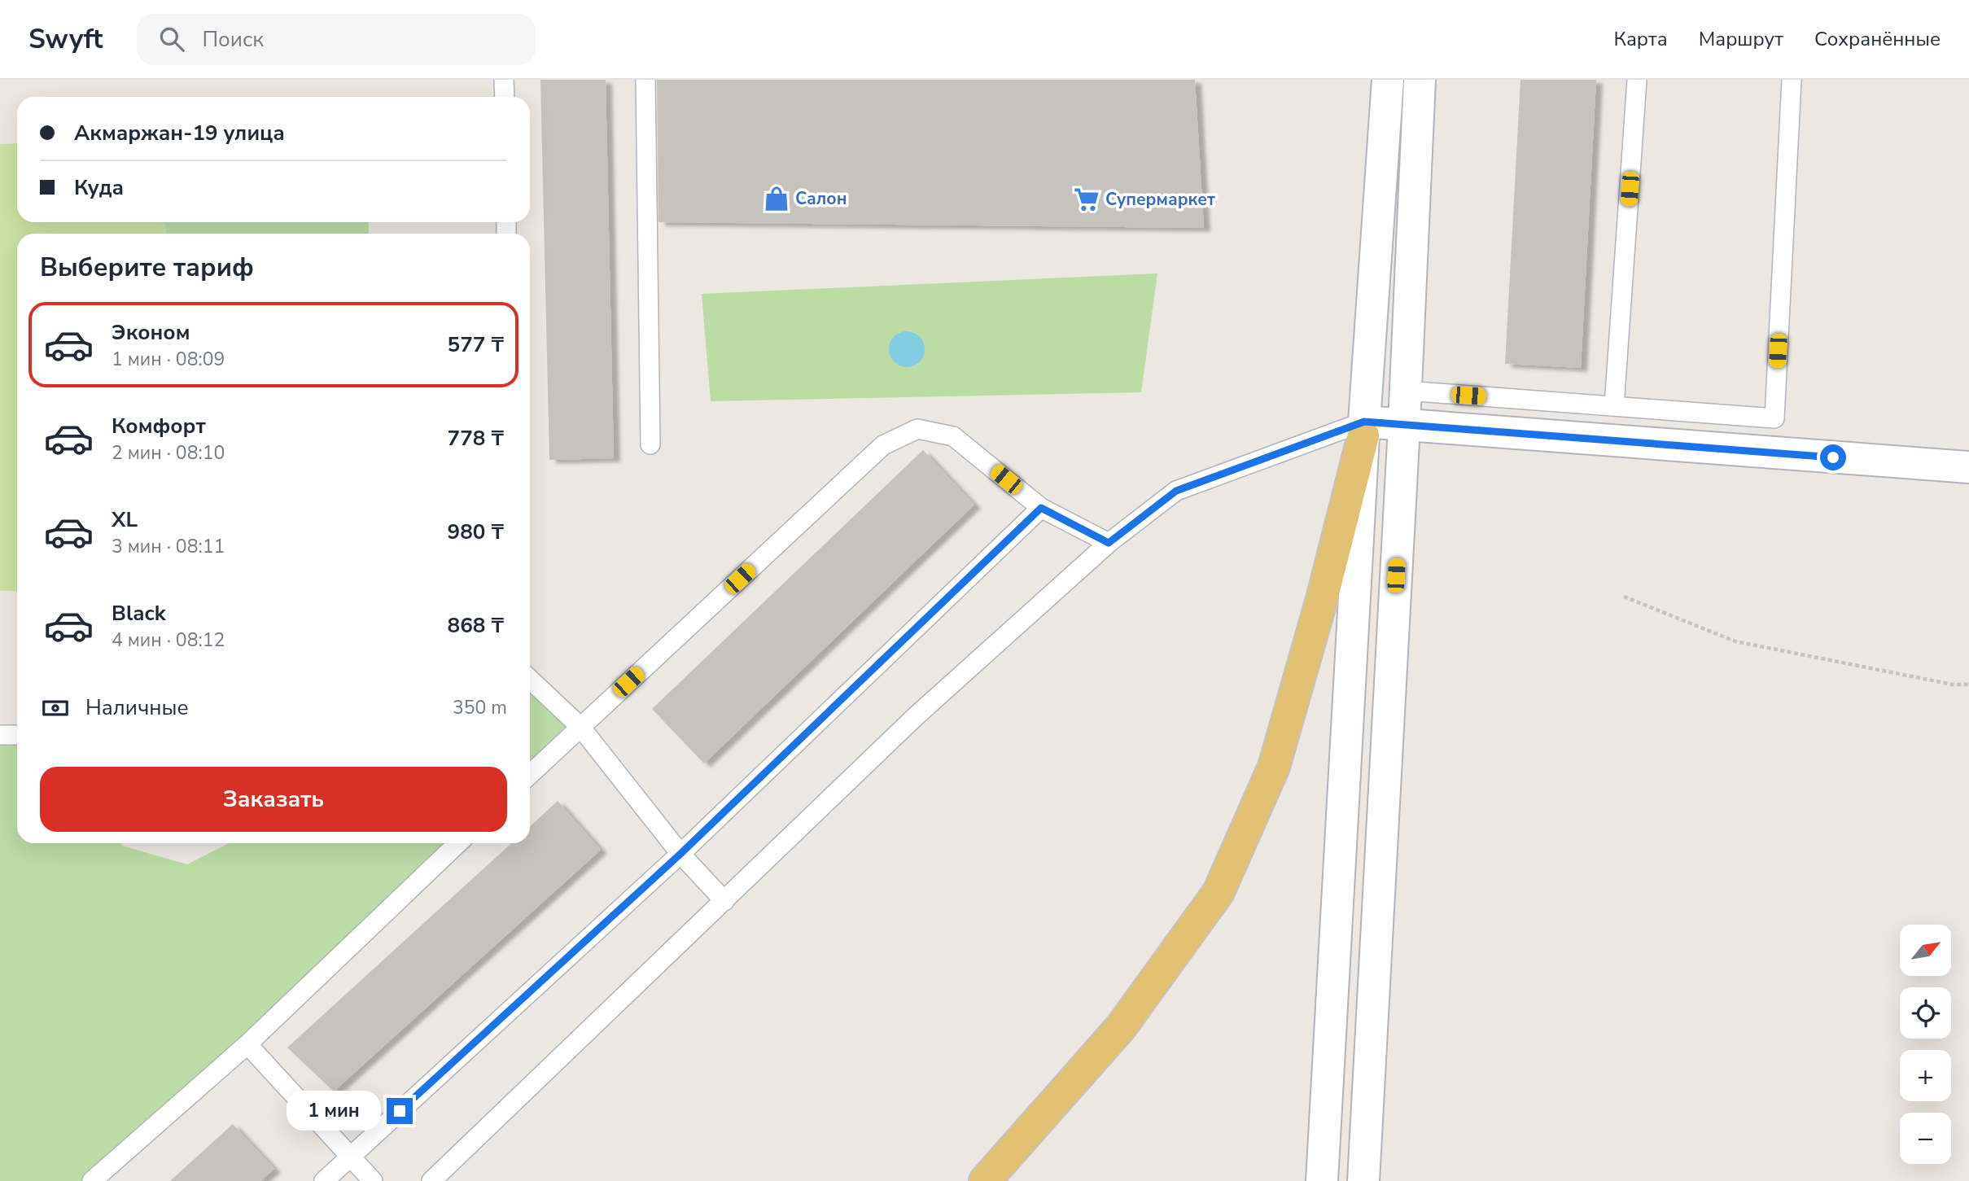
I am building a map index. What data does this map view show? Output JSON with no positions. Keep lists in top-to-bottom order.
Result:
{
  "places": {
    "shop": ["Салон"],
    "supermarket": ["Супермаркет"]
  },
  "north": "top right",
  "page": {
    "header": "Swyft",
    "search": "Поиск",
    "nav": ["Карта", "Маршрут", "Сохранённые"],
    "banner": ["Акмаржан-19 улица", "Куда"],
    "heading": "Выберите тариф",
    "list": [
      {
        "name": "Эконом",
        "note": "1 мин · 08:09",
        "value": "577 ₸"
      },
      {
        "name": "Комфорт",
        "note": "2 мин · 08:10",
        "value": "778 ₸"
      },
      {
        "name": "XL",
        "note": "3 мин · 08:11",
        "value": "980 ₸"
      },
      {
        "name": "Black",
        "note": "4 мин · 08:12",
        "value": "868 ₸"
      }
    ],
    "pay": ["Наличные", "350 m"],
    "buttons": "Заказать",
    "map_buttons": ["+", "−"],
    "bubble": "1 мин"
  }
}
